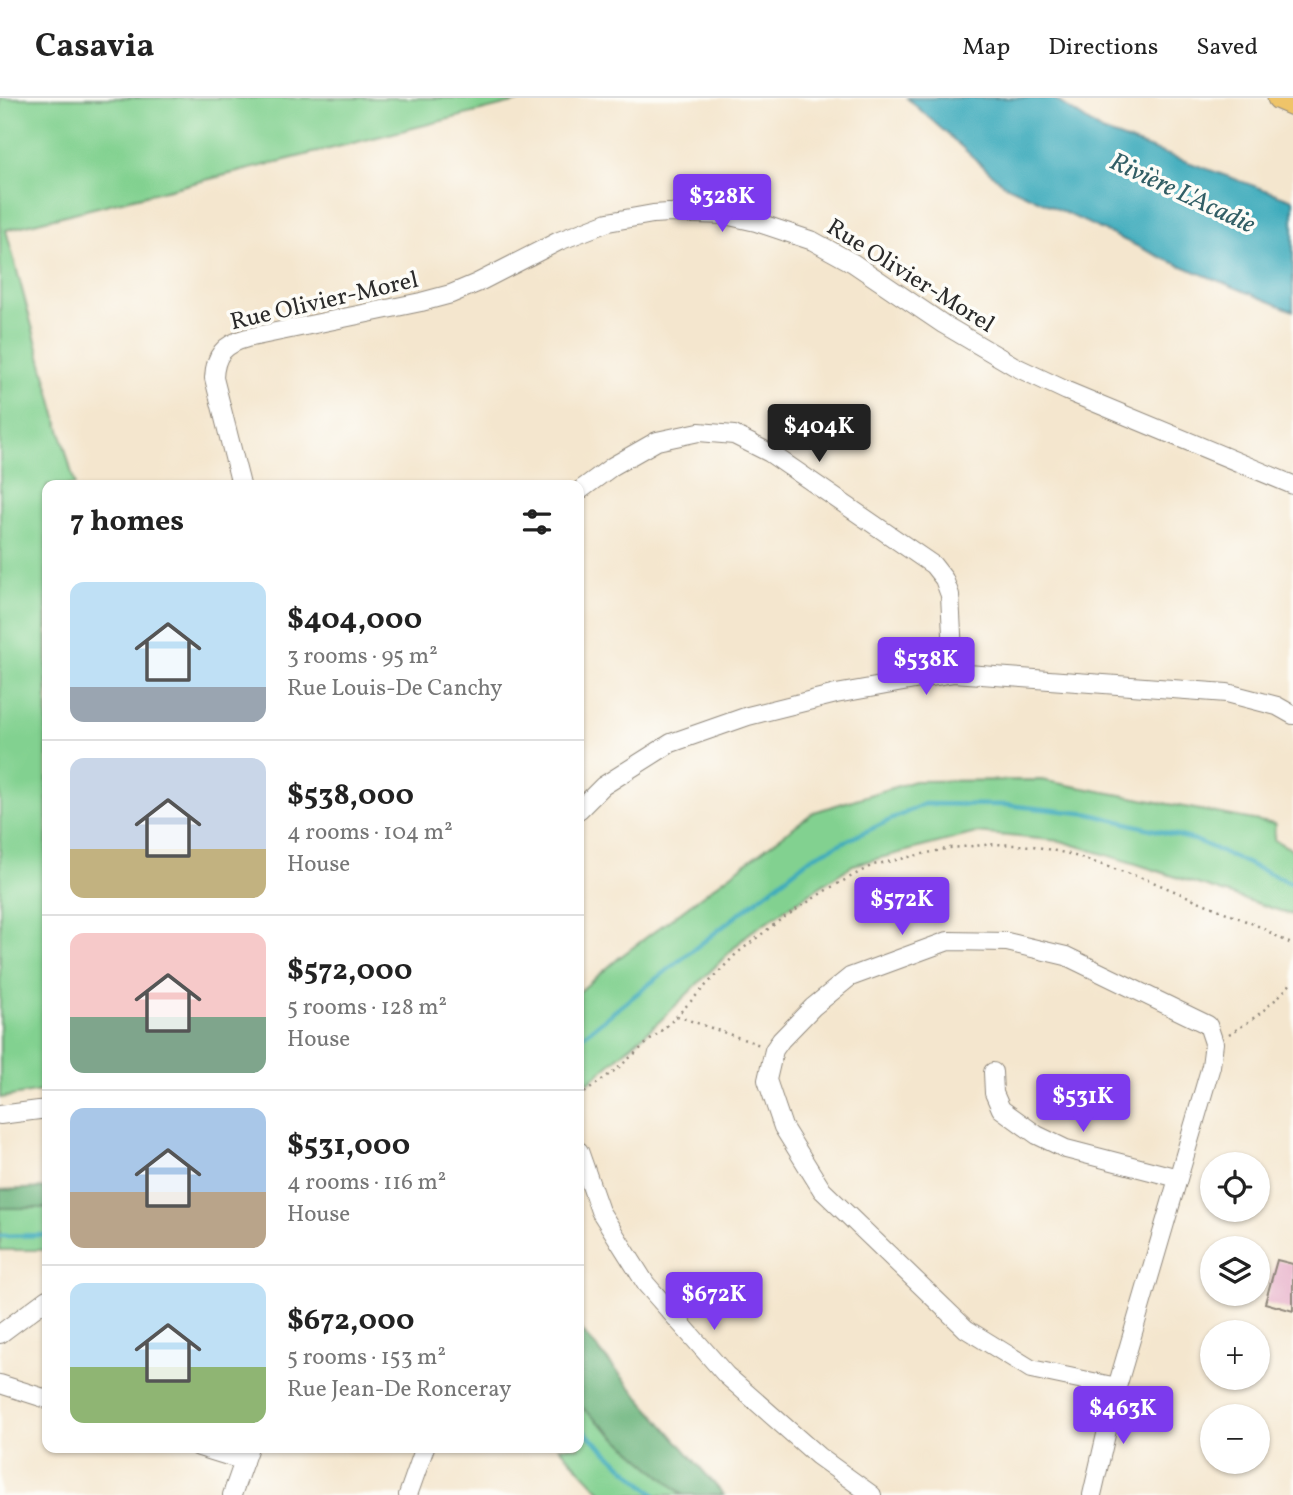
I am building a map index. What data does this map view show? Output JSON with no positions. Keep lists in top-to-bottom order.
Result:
{
  "streets": {
    "street": ["Rue Olivier-Morel"]
  },
  "water": ["Rivière L'Acadie"],
  "page": {
    "header": "Casavia",
    "nav": ["Map", "Directions", "Saved"],
    "price": [
      "$328K",
      "$404K",
      "$538K",
      "$572K",
      "$531K",
      "$672K",
      "$463K"
    ],
    "heading": "7 homes",
    "list": [
      {
        "name": "$404,000",
        "note": "3 rooms · 95 m² · Rue Louis-De Canchy"
      },
      {
        "name": "$538,000",
        "note": "4 rooms · 104 m² · House"
      },
      {
        "name": "$572,000",
        "note": "5 rooms · 128 m² · House"
      },
      {
        "name": "$531,000",
        "note": "4 rooms · 116 m² · House"
      },
      {
        "name": "$672,000",
        "note": "5 rooms · 153 m² · Rue Jean-De Ronceray"
      }
    ],
    "map_buttons": ["+", "−"]
  }
}
